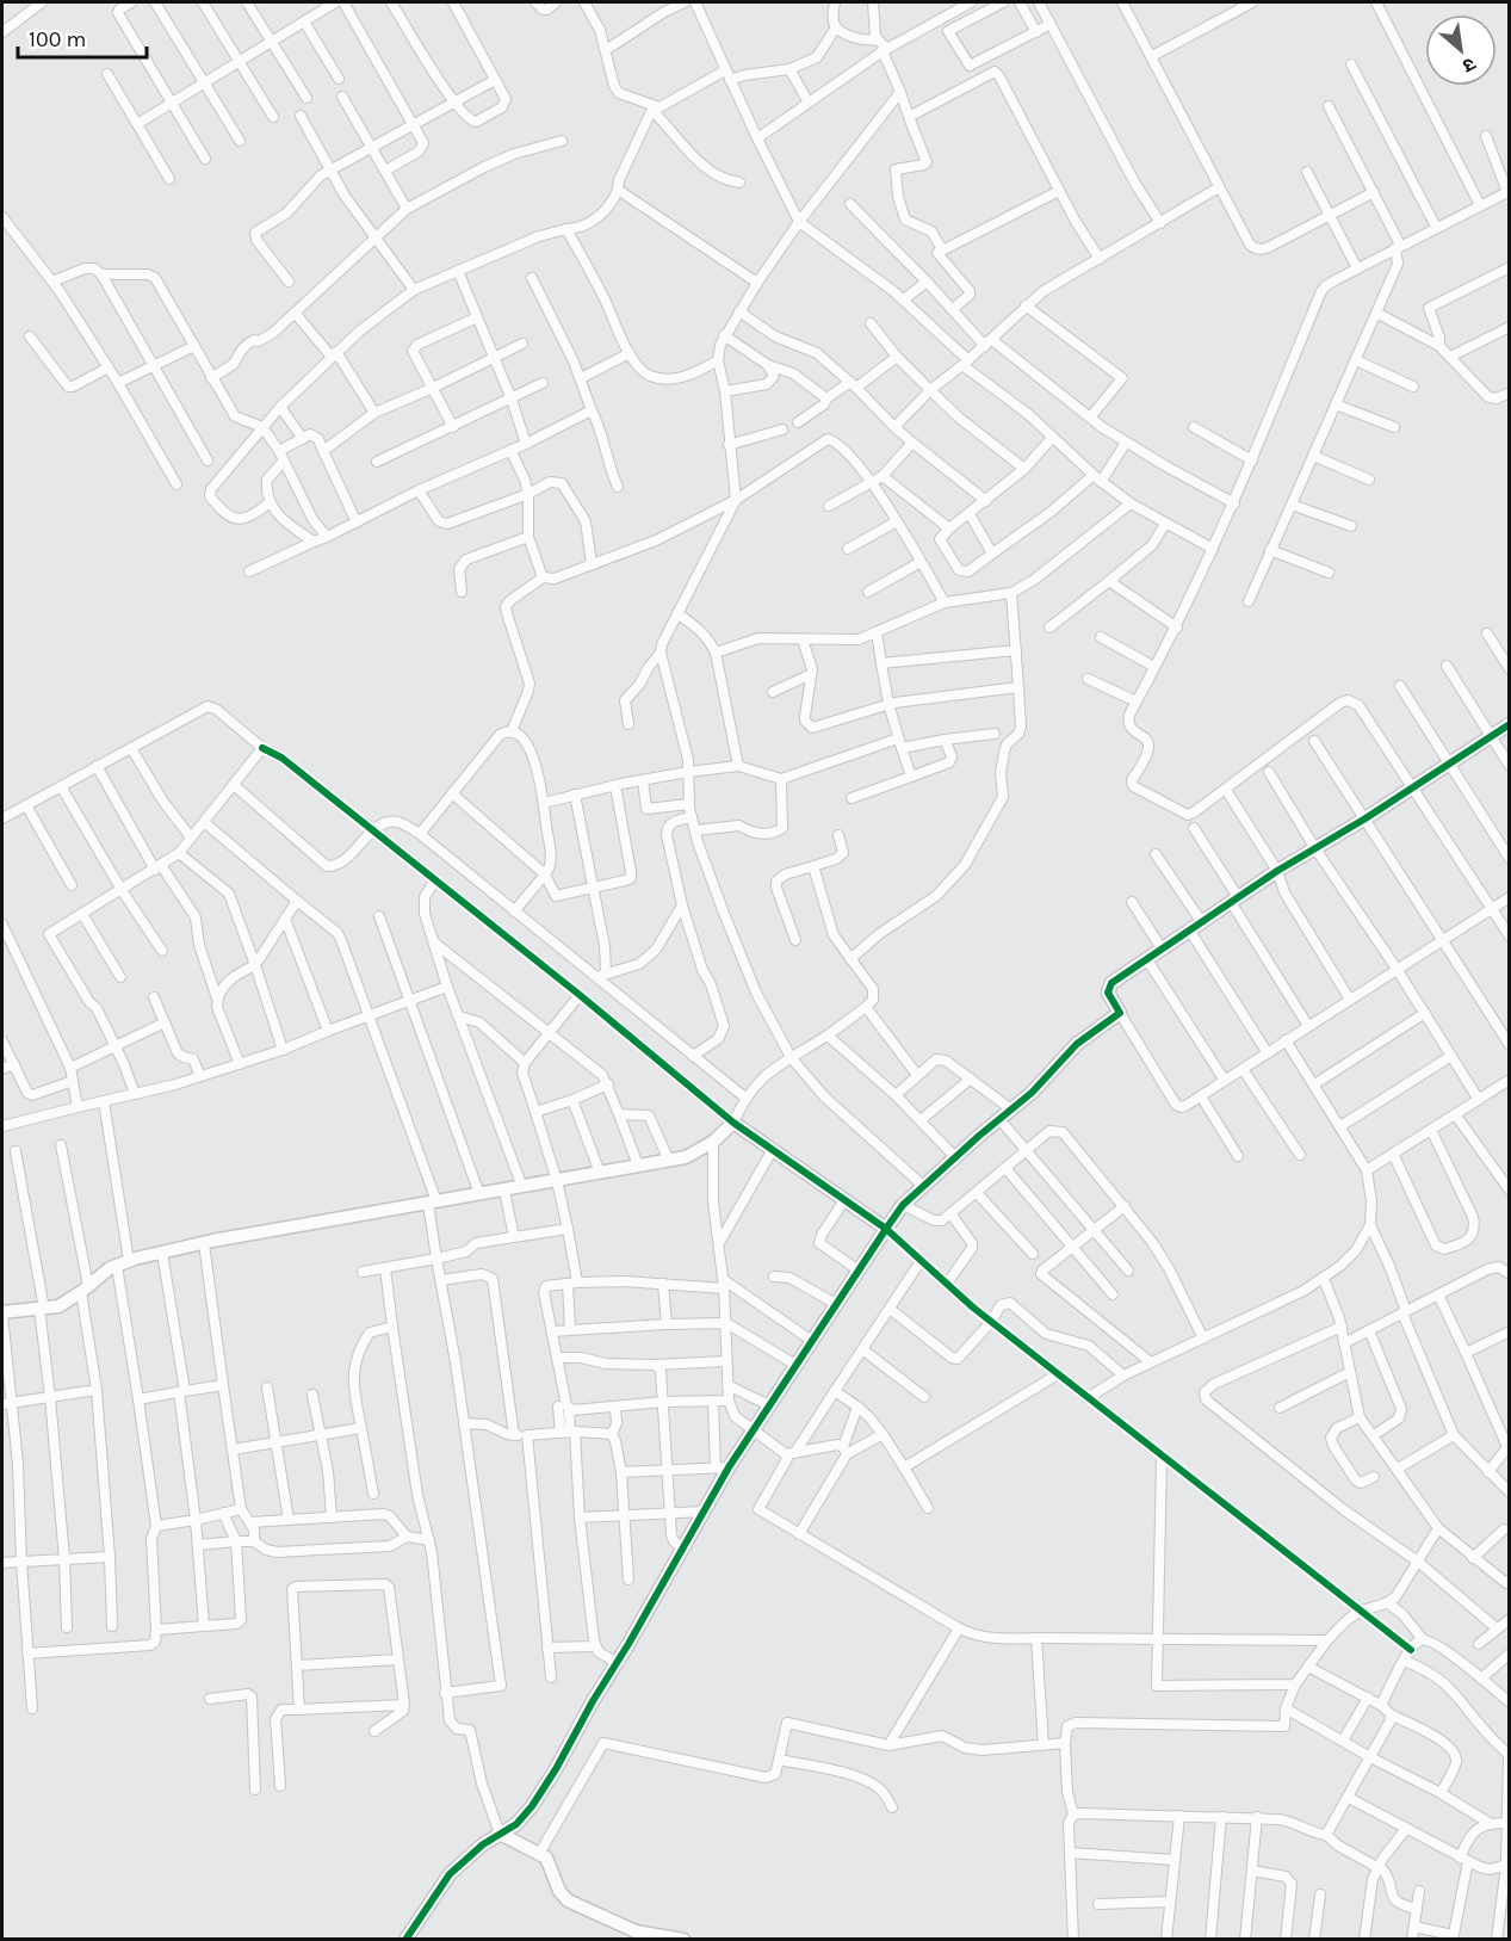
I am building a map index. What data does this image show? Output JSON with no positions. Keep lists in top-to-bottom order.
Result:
{
  "scale_bar": "100 m",
  "north": "bottom right"
}
